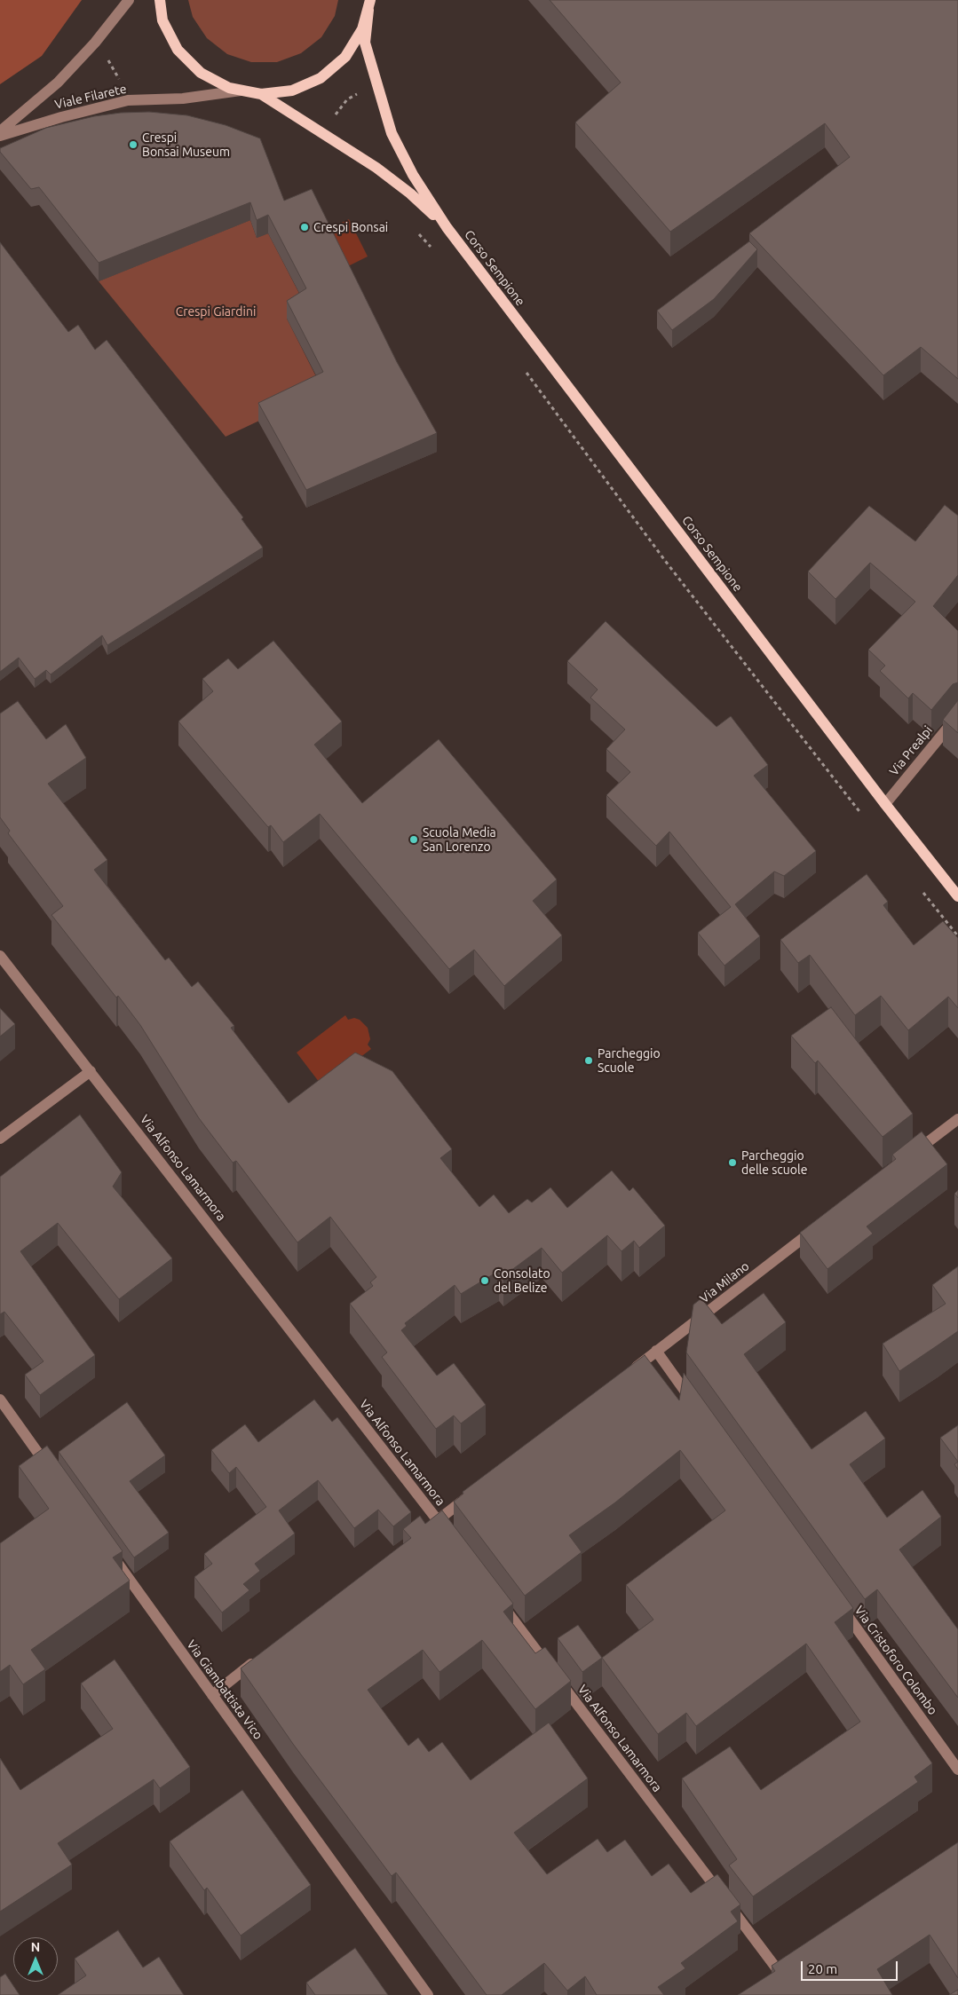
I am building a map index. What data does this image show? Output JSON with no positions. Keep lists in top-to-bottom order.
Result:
{
  "streets": {
    "main road": ["Corso Sempione"],
    "street": [
      "Viale Filarete",
      "Via Prealpi",
      "Via Alfonso Lamarmora",
      "Via Milano",
      "Via Cristoforo Colombo",
      "Via Giambattista Vico"
    ]
  },
  "crossings": [
    ["Corso Sempione", "Via Prealpi"]
  ],
  "parks": ["Crespi Giardini"],
  "places": [
    "Crespi Bonsai Museum",
    "Crespi Bonsai",
    "Scuola Media San Lorenzo",
    "Parcheggio Scuole",
    "Parcheggio delle scuole",
    "Consolato del Belize"
  ],
  "scale_bar": "20 m",
  "north": "top"
}
